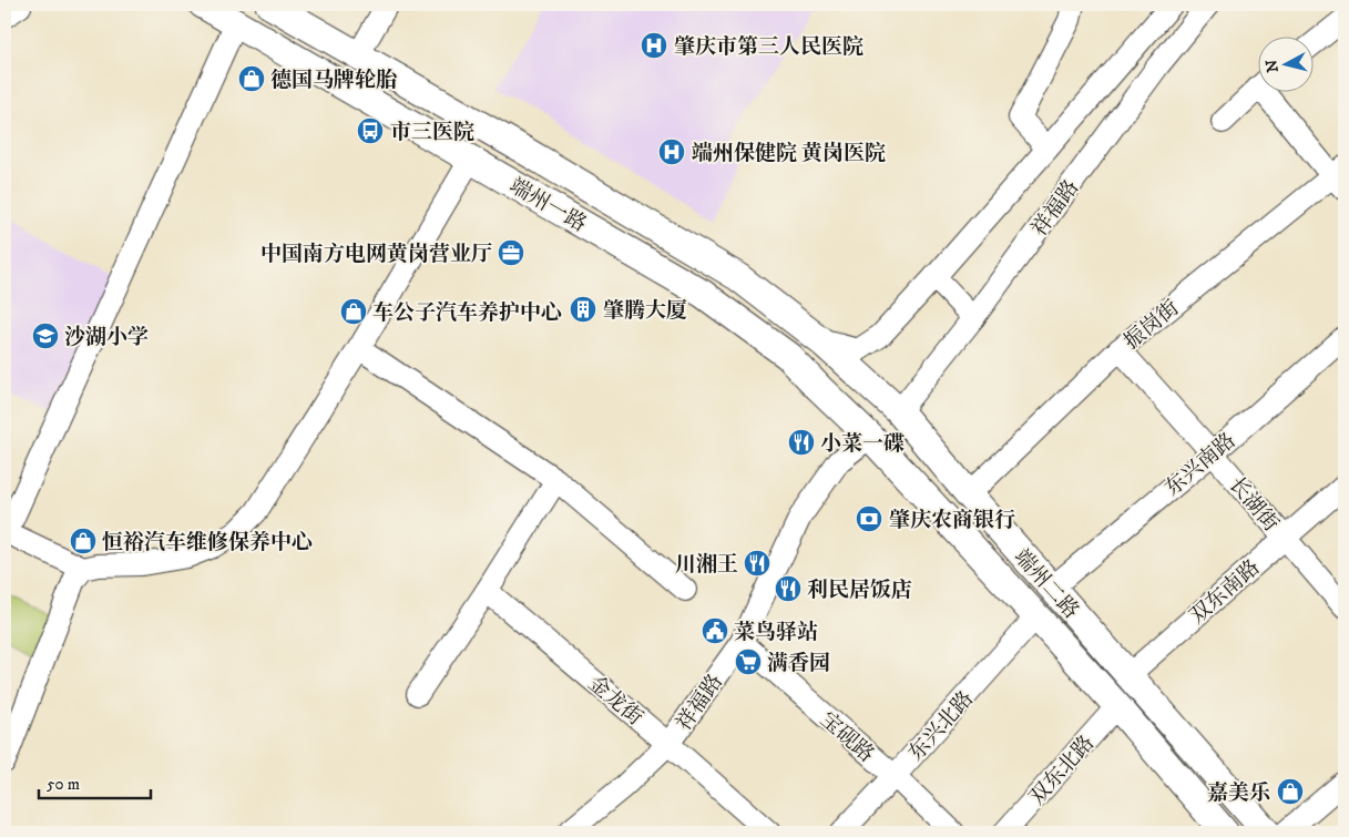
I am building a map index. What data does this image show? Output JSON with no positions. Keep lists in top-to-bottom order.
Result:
{
  "streets": {
    "main road": ["端州一路", "端州二路"],
    "street": [
      "祥福路",
      "振岗街",
      "东兴南路",
      "长湖街",
      "双东南路",
      "金龙街",
      "东兴北路",
      "宝砚路",
      "双东北路"
    ]
  },
  "crossings": [
    ["端州一路", "祥福路"],
    ["端州一路", "端州二路"],
    ["祥福路", "端州二路"],
    ["祥福路", "金龙街"],
    ["祥福路", "宝砚路"],
    ["振岗街", "长湖街"],
    ["振岗街", "端州二路"],
    ["东兴南路", "长湖街"],
    ["东兴南路", "端州二路"],
    ["长湖街", "双东南路"],
    ["端州二路", "双东南路"],
    ["端州二路", "东兴北路"],
    ["端州二路", "双东北路"],
    ["东兴北路", "宝砚路"]
  ],
  "places": {
    "hospital": ["肇庆市第三人民医院", "端州保健院 黄岗医院"],
    "shop": [
      "德国马牌轮胎",
      "车公子汽车养护中心",
      "恒裕汽车维修保养中心",
      "嘉美乐"
    ],
    "bus stop": ["市三医院"],
    "office": ["中国南方电网黄岗营业厅"],
    "building": ["肇腾大厦"],
    "school or university": ["沙湖小学"],
    "restaurant": ["小菜一碟", "川湘王", "利民居饭店"],
    "bank": ["肇庆农商银行"],
    "public building": ["菜鸟驿站"],
    "supermarket": ["满香园"]
  },
  "scale_bar": "50 m",
  "north": "left"
}
